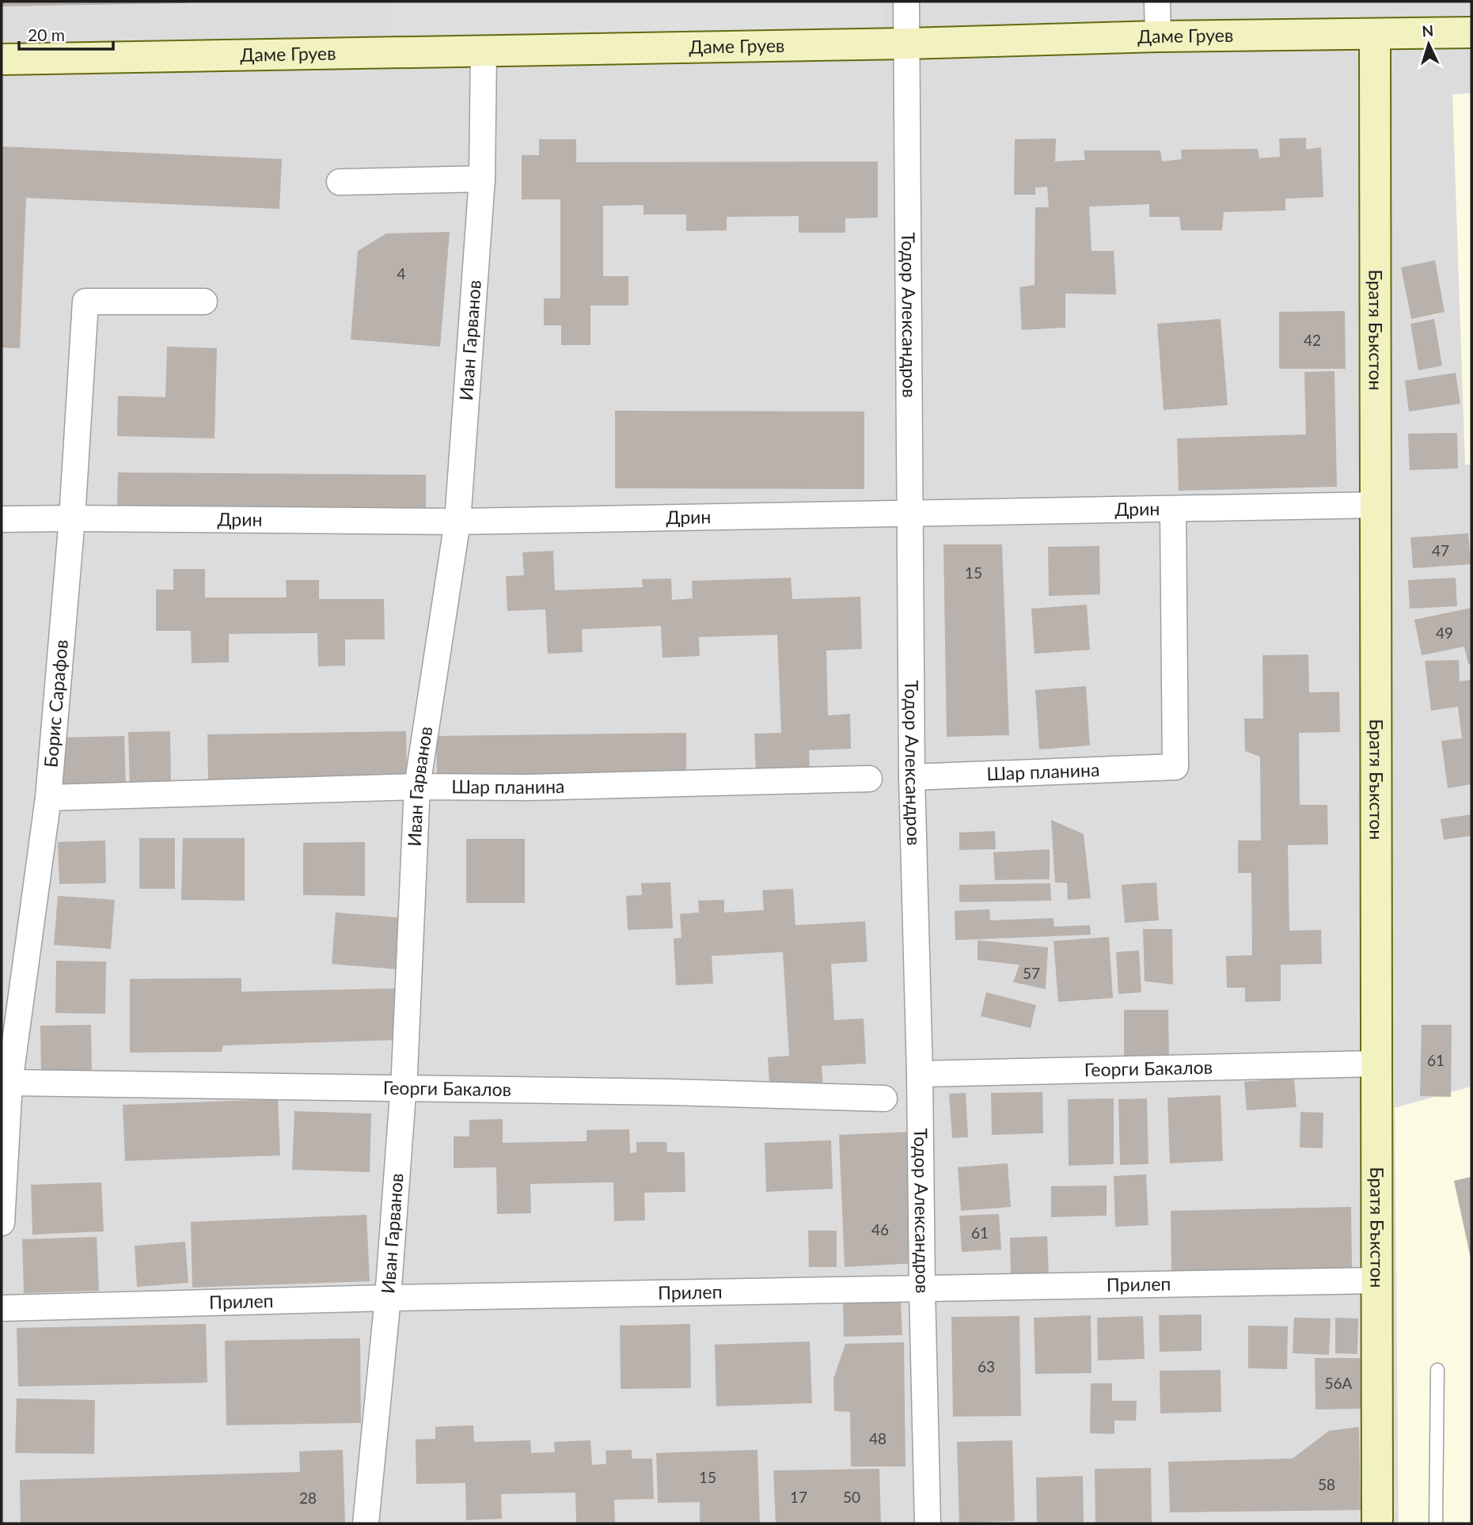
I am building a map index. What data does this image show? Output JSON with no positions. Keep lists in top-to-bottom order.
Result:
{
  "streets": {
    "street": [
      "Даме Груев",
      "Тодор Александров",
      "Братя Бъкстон",
      "Иван Гарванов",
      "Дрин",
      "Борис Сарафов",
      "Шар планина",
      "Георги Бакалов",
      "Прилеп"
    ]
  },
  "crossings": [
    ["Даме Груев", "Тодор Александров"],
    ["Даме Груев", "Братя Бъкстон"],
    ["Даме Груев", "Иван Гарванов"],
    ["Тодор Александров", "Дрин"],
    ["Тодор Александров", "Шар планина"],
    ["Тодор Александров", "Георги Бакалов"],
    ["Тодор Александров", "Прилеп"],
    ["Братя Бъкстон", "Дрин"],
    ["Братя Бъкстон", "Георги Бакалов"],
    ["Братя Бъкстон", "Прилеп"],
    ["Иван Гарванов", "Дрин"],
    ["Иван Гарванов", "Шар планина"],
    ["Иван Гарванов", "Георги Бакалов"],
    ["Иван Гарванов", "Прилеп"],
    ["Дрин", "Борис Сарафов"],
    ["Дрин", "Шар планина"],
    ["Борис Сарафов", "Шар планина"],
    ["Борис Сарафов", "Георги Бакалов"]
  ],
  "house_numbers": [
    "4",
    "42",
    "47",
    "15",
    "49",
    "57",
    "61",
    "46",
    "61",
    "63",
    "56А",
    "48",
    "15",
    "58",
    "17",
    "50",
    "28"
  ],
  "scale_bar": "20 m",
  "north": "top"
}
